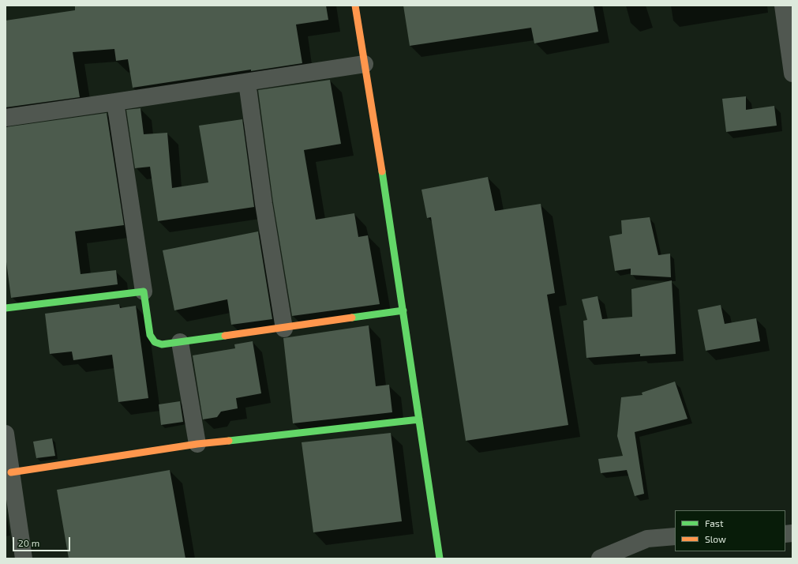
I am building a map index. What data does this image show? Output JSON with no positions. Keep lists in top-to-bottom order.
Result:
{
  "legend": ["Fast", "Slow"],
  "scale_bar": "20 m"
}
